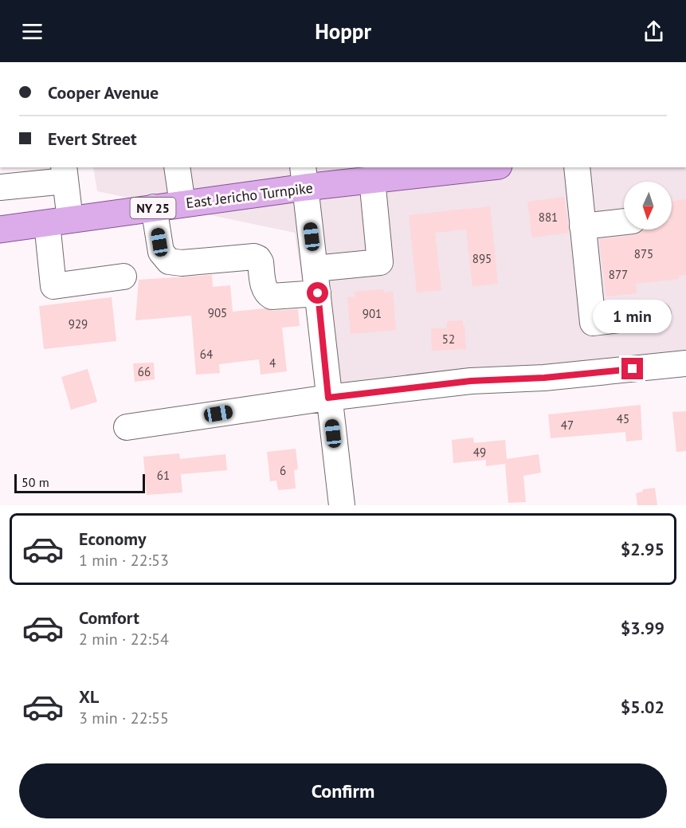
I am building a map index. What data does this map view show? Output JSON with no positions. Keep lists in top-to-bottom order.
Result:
{
  "streets": {
    "main road": ["East Jericho Turnpike", "NY 25"]
  },
  "house_numbers": [
    "881",
    "875",
    "895",
    "877",
    "905",
    "901",
    "929",
    "52",
    "64",
    "4",
    "66",
    "45",
    "47",
    "49",
    "6",
    "61"
  ],
  "scale_bar": "50 m",
  "north": "bottom",
  "page": {
    "header": "Hoppr",
    "banner": ["Cooper Avenue", "Evert Street"],
    "bubble": "1 min",
    "scale": "50 m",
    "list": [
      {
        "name": "Economy",
        "note": "1 min · 22:53",
        "value": "$2.95"
      },
      {
        "name": "Comfort",
        "note": "2 min · 22:54",
        "value": "$3.99"
      },
      {
        "name": "XL",
        "note": "3 min · 22:55",
        "value": "$5.02"
      }
    ],
    "buttons": "Confirm"
  }
}
